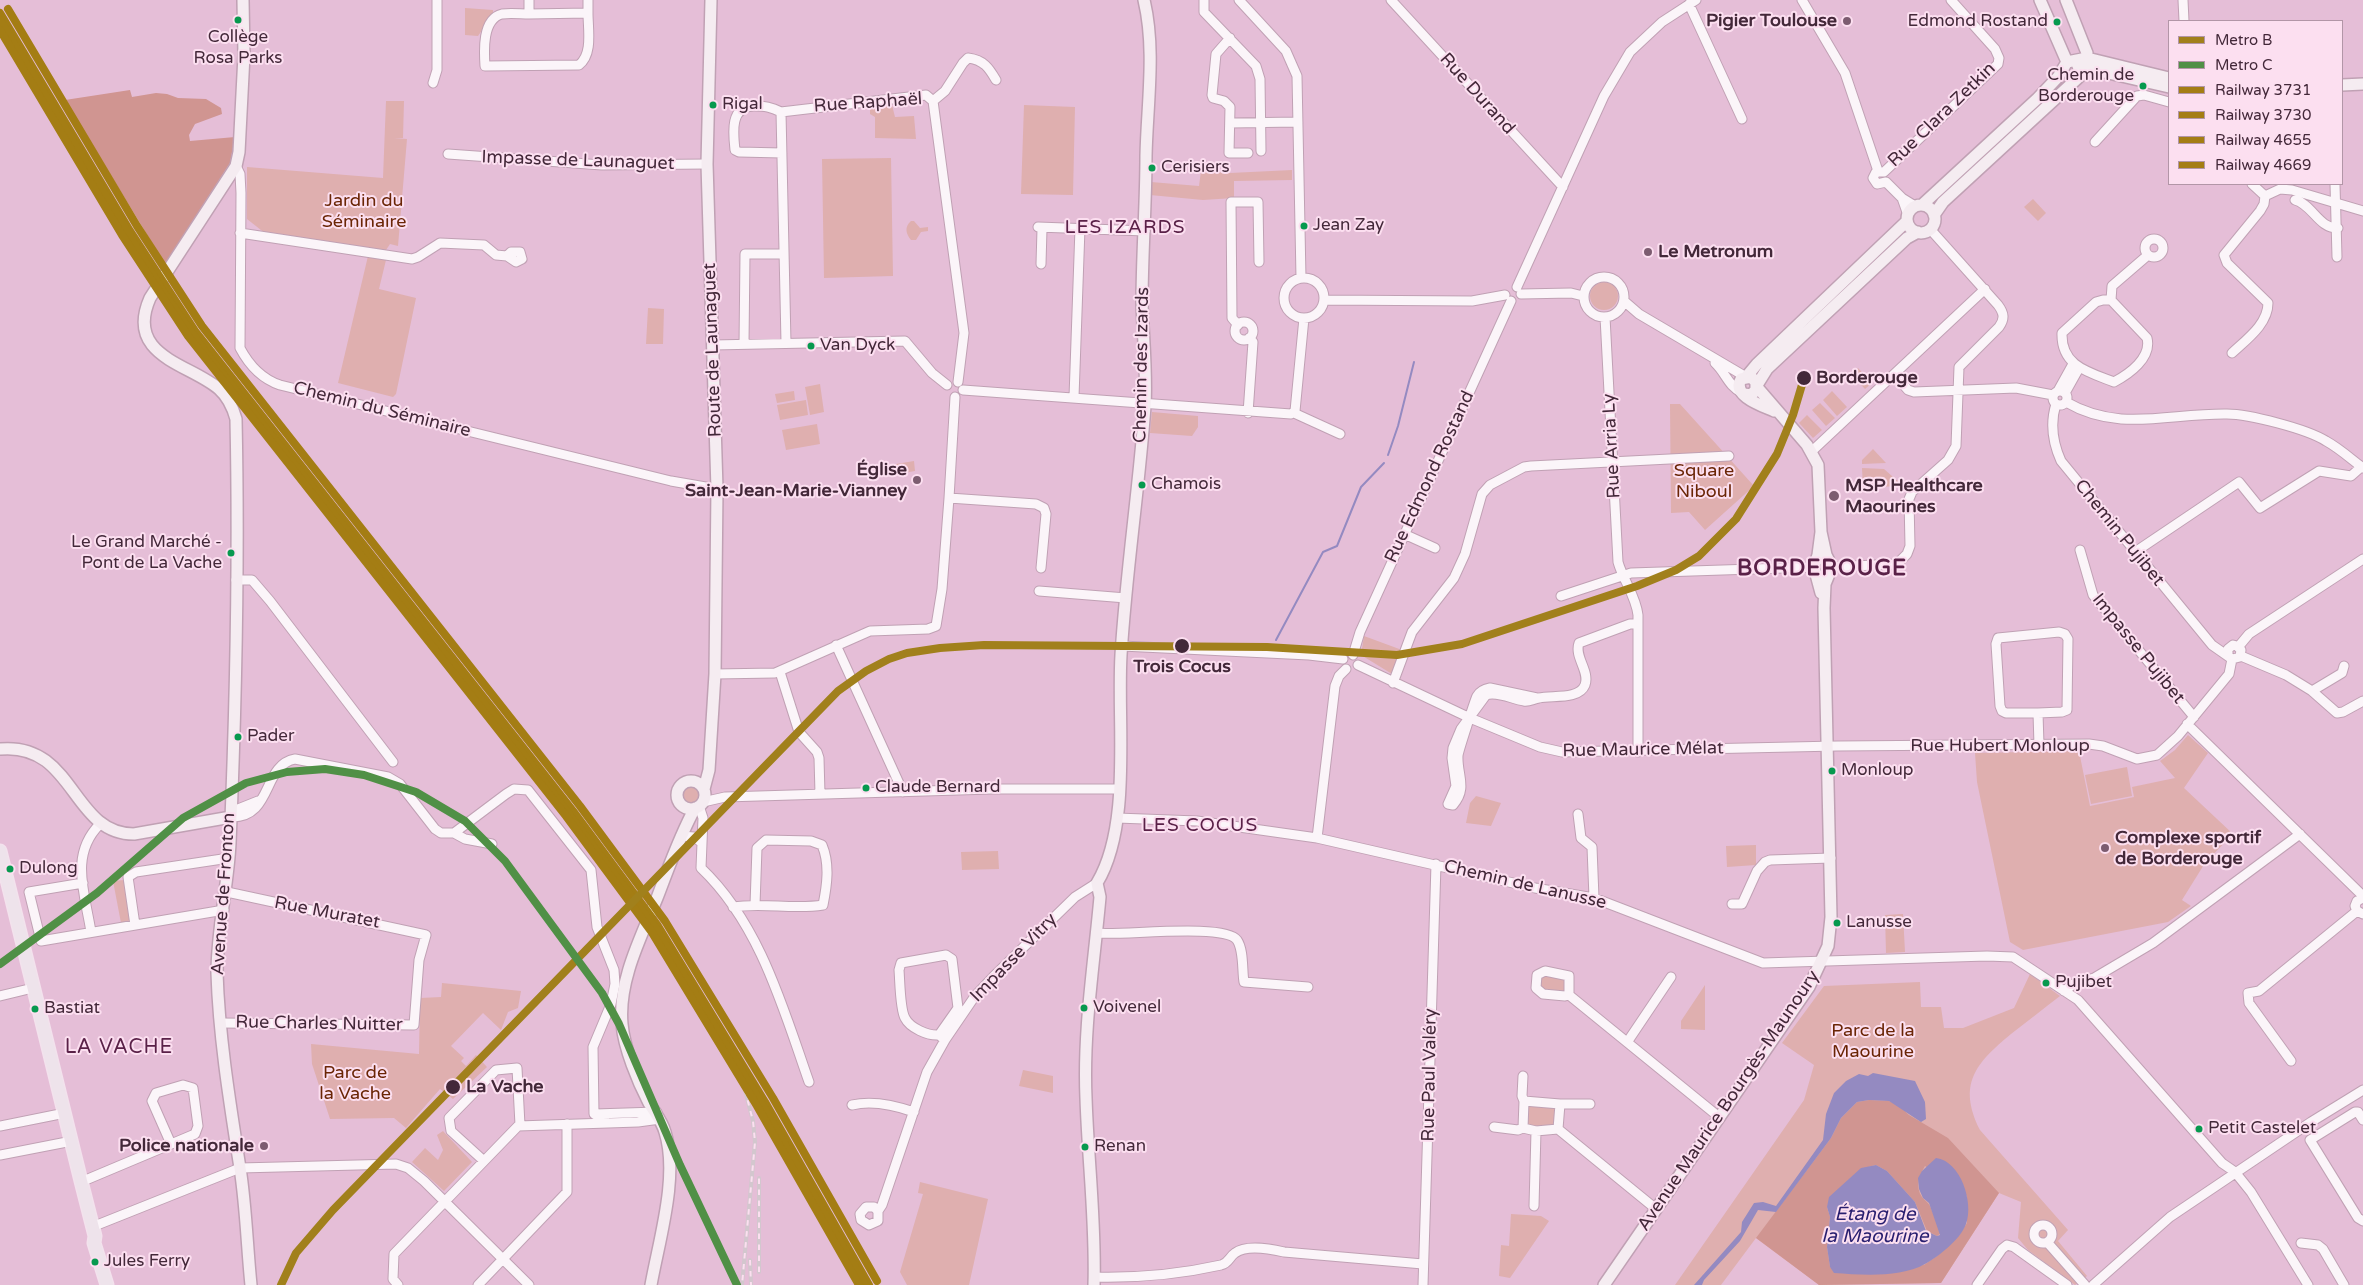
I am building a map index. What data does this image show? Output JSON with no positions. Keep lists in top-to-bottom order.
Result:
{
  "streets": {
    "street": [
      "Rue Durand",
      "Rue Raphaël",
      "Rue Clara Zetkin",
      "Impasse de Launaguet",
      "Route de Launaguet",
      "Chemin des Izards",
      "Chemin du Séminaire",
      "Rue Arria Ly",
      "Rue Edmond Rostand",
      "Chemin Pujibet",
      "Impasse Pujibet",
      "Rue Hubert Monloup",
      "Rue Maurice Mélat",
      "Chemin de Lanusse",
      "Avenue de Fronton",
      "Rue Muratet",
      "Impasse Vitry",
      "Rue Charles Nuitter",
      "Rue Paul Valéry",
      "Avenue Maurice Bourgès-Maunoury"
    ]
  },
  "crossings": [
    ["Impasse de Launaguet", "Route de Launaguet"],
    ["Route de Launaguet", "Chemin du Séminaire"],
    ["Chemin des Izards", "Chemin de Lanusse"],
    ["Chemin des Izards", "Impasse Vitry"],
    ["Chemin du Séminaire", "Avenue de Fronton"],
    ["Rue Arria Ly", "Avenue Maurice Bourgès-Maunoury"],
    ["Rue Edmond Rostand", "Rue Maurice Mélat"],
    ["Impasse Pujibet", "Rue Hubert Monloup"],
    ["Rue Hubert Monloup", "Rue Maurice Mélat"],
    ["Rue Hubert Monloup", "Avenue Maurice Bourgès-Maunoury"],
    ["Rue Maurice Mélat", "Avenue Maurice Bourgès-Maunoury"],
    ["Chemin de Lanusse", "Rue Paul Valéry"],
    ["Chemin de Lanusse", "Avenue Maurice Bourgès-Maunoury"],
    ["Avenue de Fronton", "Rue Muratet"],
    ["Avenue de Fronton", "Rue Charles Nuitter"],
    ["Rue Muratet", "Rue Charles Nuitter"]
  ],
  "districts": [
    "LES IZARDS",
    "BORDEROUGE",
    "LES COCUS",
    "LA VACHE"
  ],
  "water": ["Étang de la Maourine"],
  "parks": [
    "Jardin du Séminaire",
    "Square Niboul",
    "Parc de la Maourine",
    "Parc de la Vache"
  ],
  "places": [
    "Collège Rosa Parks",
    "Pigier Toulouse",
    "Edmond Rostand",
    "Chemin de Borderouge",
    "Rigal",
    "Cerisiers",
    "Jean Zay",
    "Le Metronum",
    "Van Dyck",
    "Borderouge",
    "Église Saint-Jean-Marie-Vianney",
    "Chamois",
    "MSP Healthcare Maourines",
    "Le Grand Marché - Pont de La Vache",
    "Trois Cocus",
    "Pader",
    "Monloup",
    "Claude Bernard",
    "Complexe sportif de Borderouge",
    "Dulong",
    "Lanusse",
    "Pujibet",
    "Voivenel",
    "Bastiat",
    "La Vache",
    "Petit Castelet",
    "Police nationale",
    "Renan",
    "Jules Ferry"
  ],
  "lines": [
    "rail line 4669",
    "rail line 3731",
    "rail line 3730",
    "rail line 4655",
    "metro line B",
    "metro line C"
  ],
  "legend": [
    "Metro B",
    "Metro C",
    "Railway 3731",
    "Railway 3730",
    "Railway 4655",
    "Railway 4669"
  ]
}
